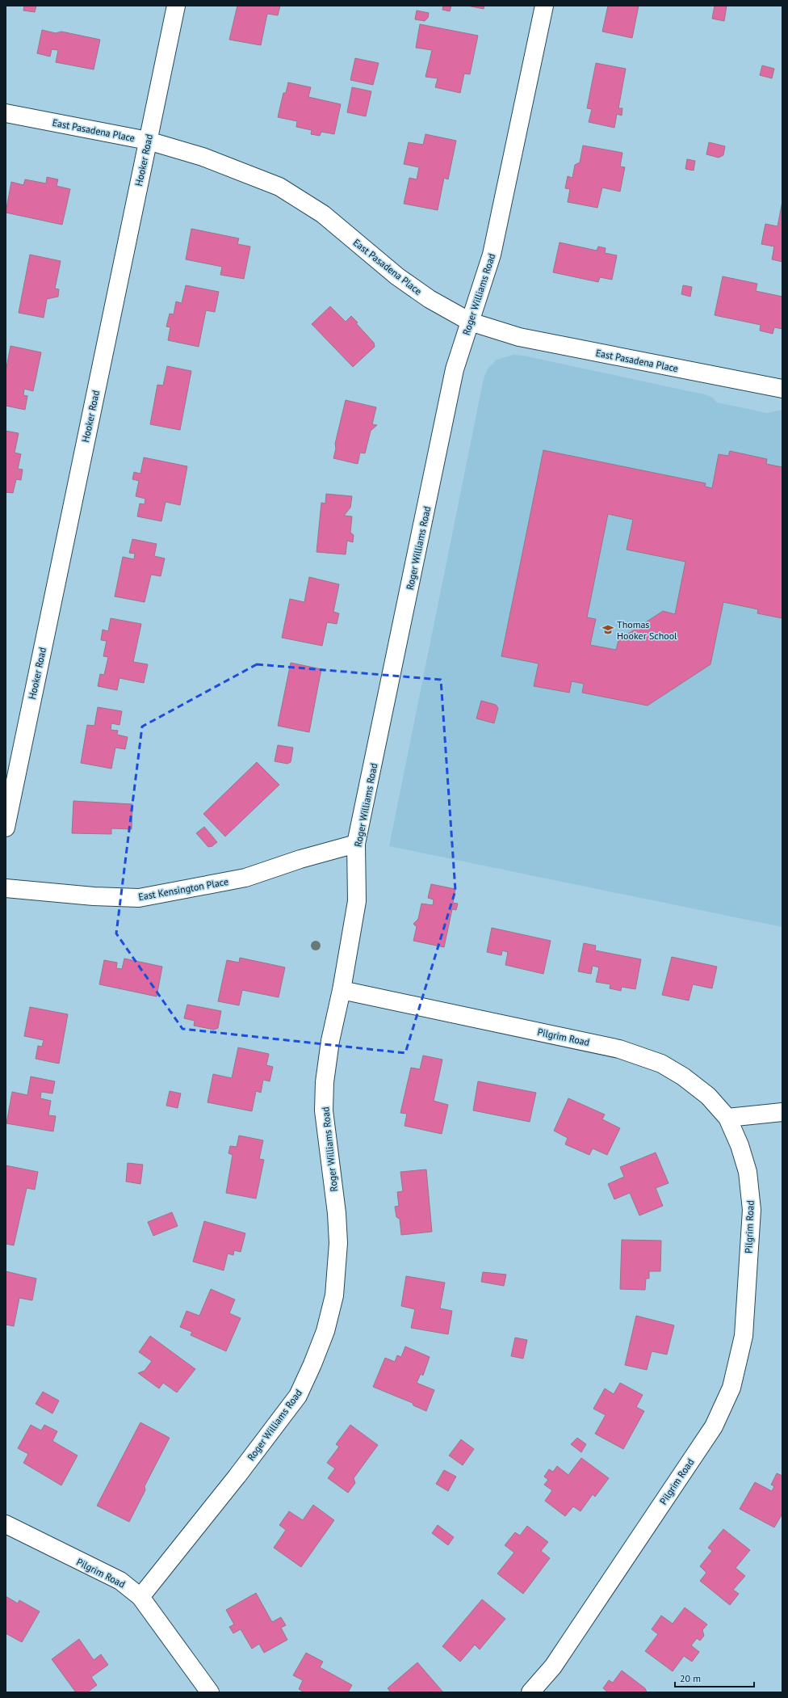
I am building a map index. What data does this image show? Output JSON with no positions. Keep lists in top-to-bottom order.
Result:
{
  "streets": {
    "street": [
      "East Pasadena Place",
      "Hooker Road",
      "Roger Williams Road",
      "East Kensington Place",
      "Pilgrim Road"
    ]
  },
  "crossings": [
    ["East Pasadena Place", "Hooker Road"],
    ["East Pasadena Place", "Roger Williams Road"],
    ["Roger Williams Road", "East Kensington Place"],
    ["Roger Williams Road", "Pilgrim Road"]
  ],
  "places": {
    "school or university": ["Thomas Hooker School"]
  },
  "scale_bar": "20 m"
}
